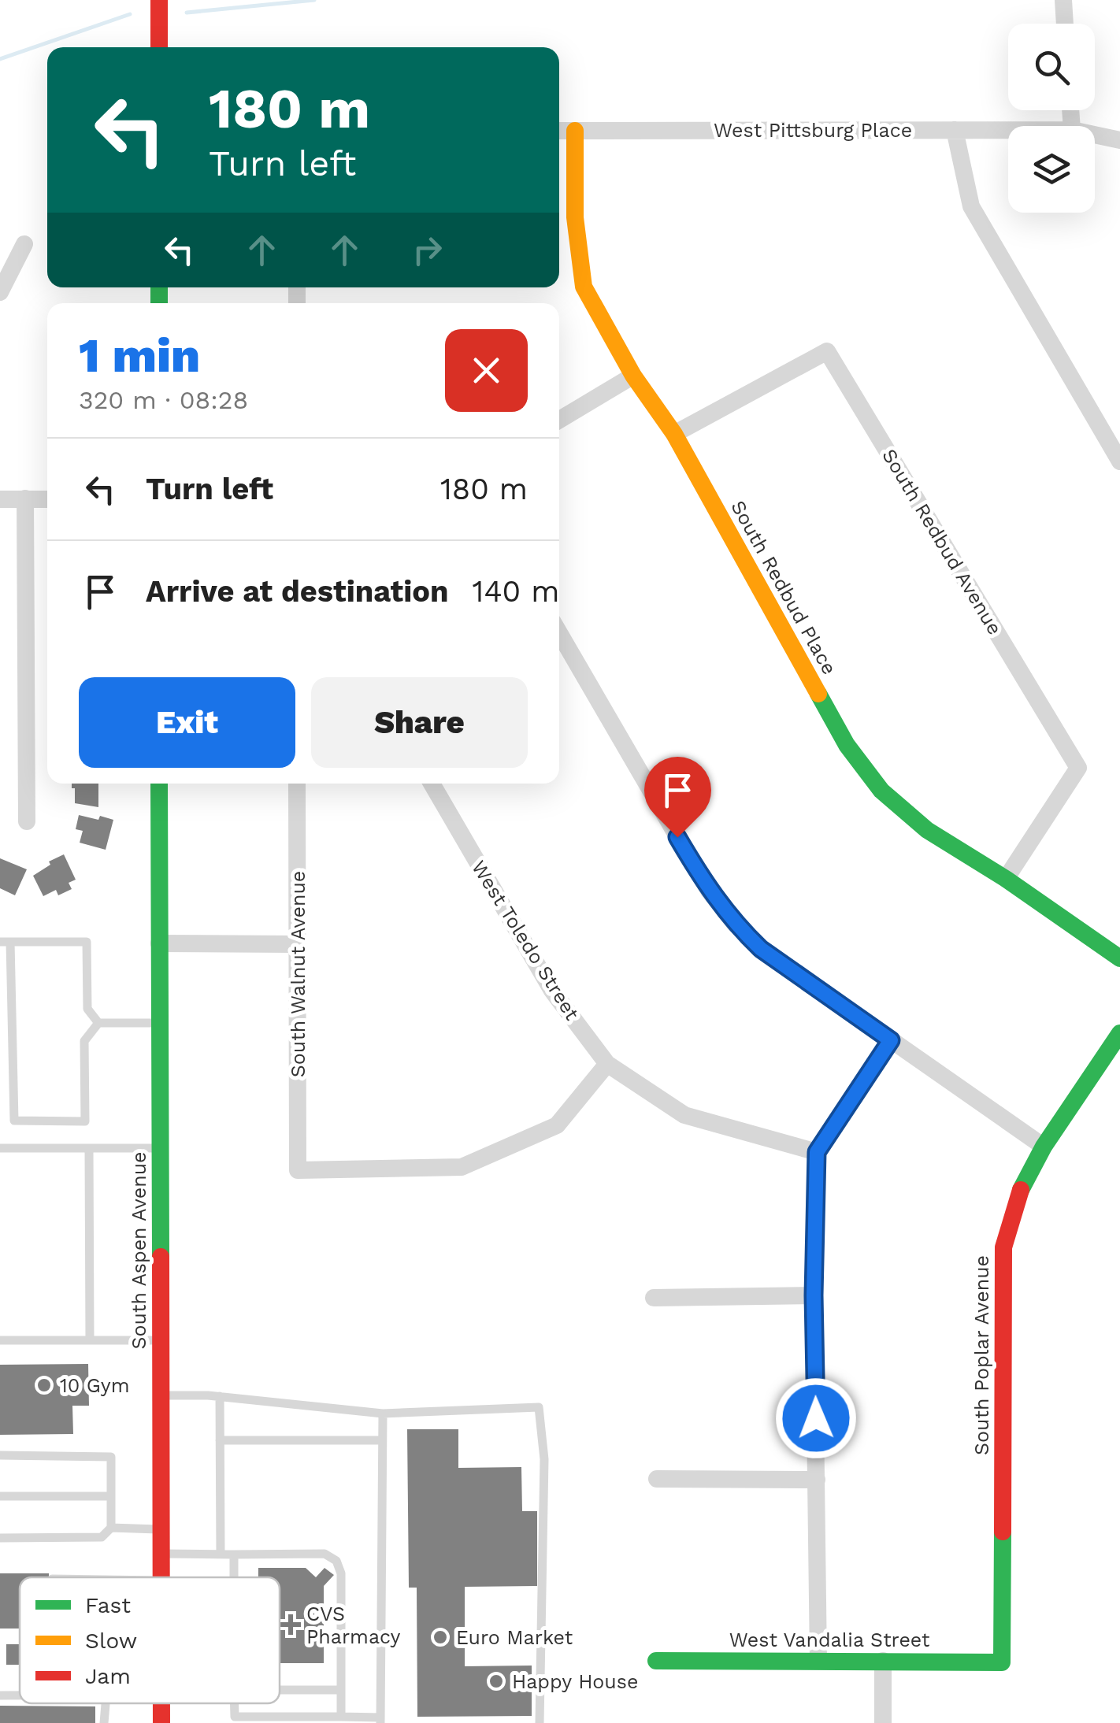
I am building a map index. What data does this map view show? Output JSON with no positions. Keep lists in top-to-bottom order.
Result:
{
  "streets": {
    "street": [
      "West Pittsburg Place",
      "South Redbud Avenue",
      "South Redbud Place",
      "West Toledo Street",
      "South Walnut Avenue",
      "South Aspen Avenue",
      "South Poplar Avenue",
      "West Vandalia Street"
    ]
  },
  "crossings": [
    ["West Pittsburg Place", "South Redbud Place"],
    ["South Redbud Avenue", "South Redbud Place"],
    ["West Toledo Street", "South Walnut Avenue"],
    ["South Poplar Avenue", "West Vandalia Street"]
  ],
  "places": {
    "other": ["10 Gym", "Euro Market", "Happy House"],
    "health": ["CVS Pharmacy"]
  },
  "legend": ["Fast", "Slow", "Jam"],
  "page": {
    "turn": ["180 m", "Turn left"],
    "heading": ["1 min", "320 m · 08:28"],
    "list": [
      {
        "name": "Turn left",
        "value": "180 m"
      },
      {
        "name": "Arrive at destination",
        "value": "140 m"
      }
    ],
    "buttons": ["Exit", "Share"]
  }
}
